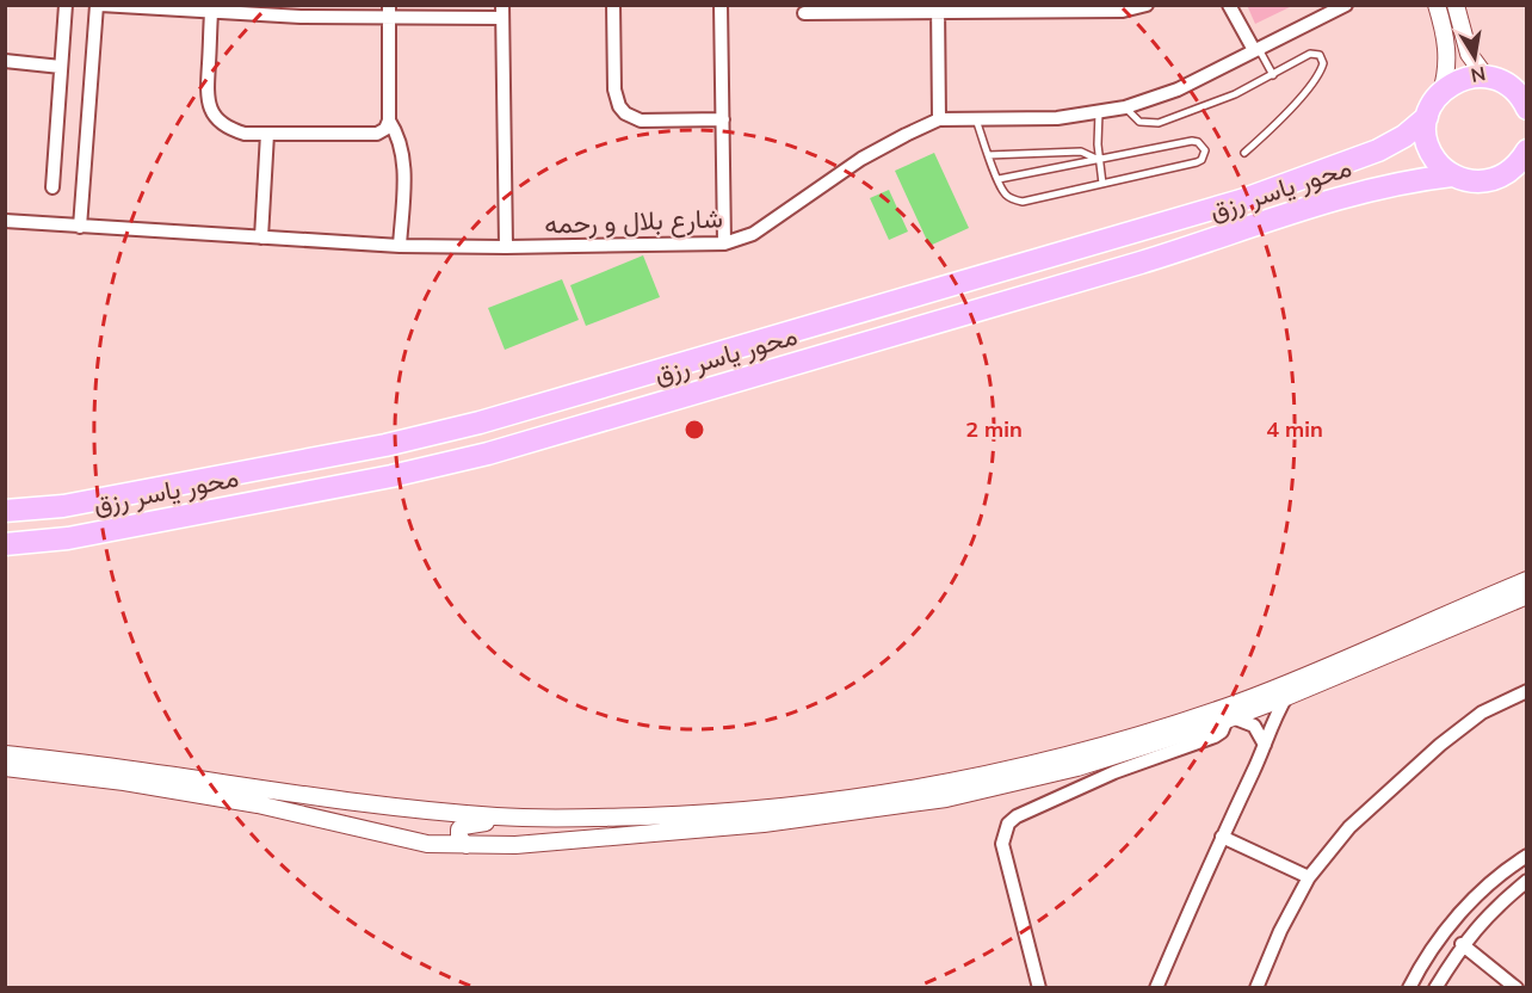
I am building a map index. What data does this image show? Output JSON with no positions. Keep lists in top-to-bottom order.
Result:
{
  "streets": {
    "main road": ["محور ياسر رزق"],
    "street": ["شارع بلال و رحمه"]
  },
  "north": "bottom",
  "rings": ["2 min", "4 min"]
}
